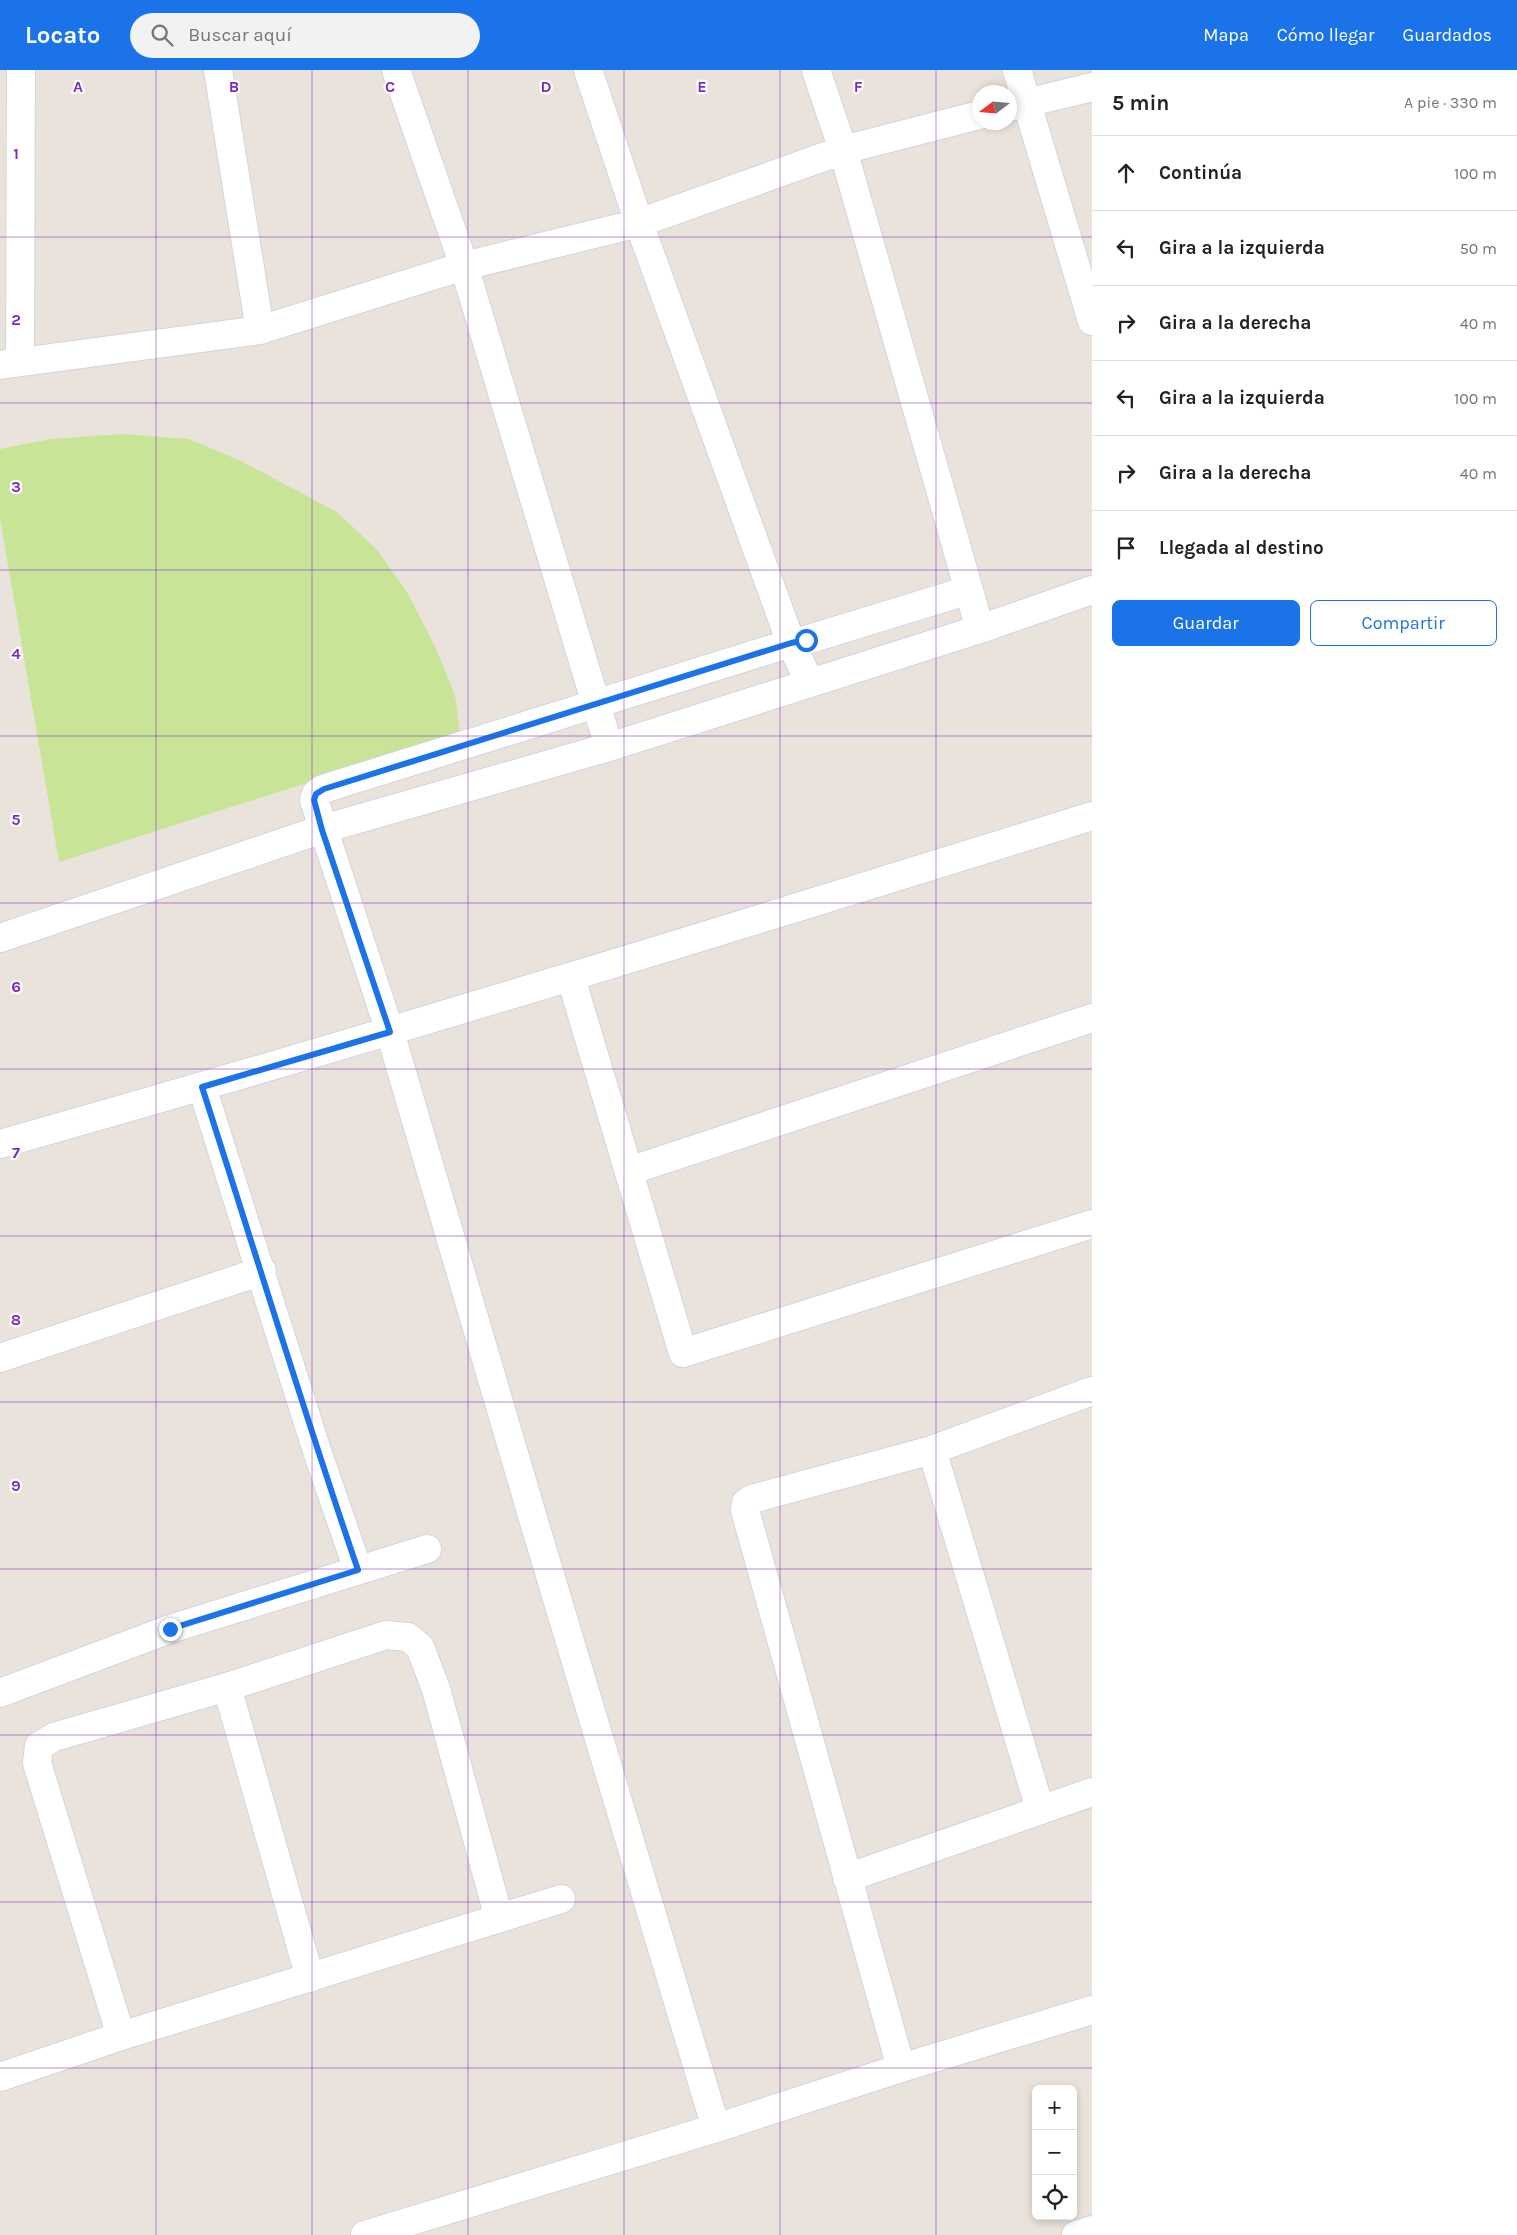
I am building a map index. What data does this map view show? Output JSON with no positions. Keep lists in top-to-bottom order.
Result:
{
  "north": "left",
  "page": {
    "header": "Locato",
    "search": "Buscar aquí",
    "nav": ["Mapa", "Cómo llegar", "Guardados"],
    "heading": ["5 min", "A pie · 330 m"],
    "list": [
      ["Continúa", "100 m"],
      ["Gira a la izquierda", "50 m"],
      ["Gira a la derecha", "40 m"],
      ["Gira a la izquierda", "100 m"],
      ["Gira a la derecha", "40 m"],
      "Llegada al destino"
    ],
    "buttons": ["Guardar", "Compartir"],
    "map_buttons": ["+", "−"]
  },
  "grid": {
    "columns": [
      "A",
      "B",
      "C",
      "D",
      "E",
      "F"
    ],
    "rows": [
      "1",
      "2",
      "3",
      "4",
      "5",
      "6",
      "7",
      "8",
      "9"
    ]
  }
}
